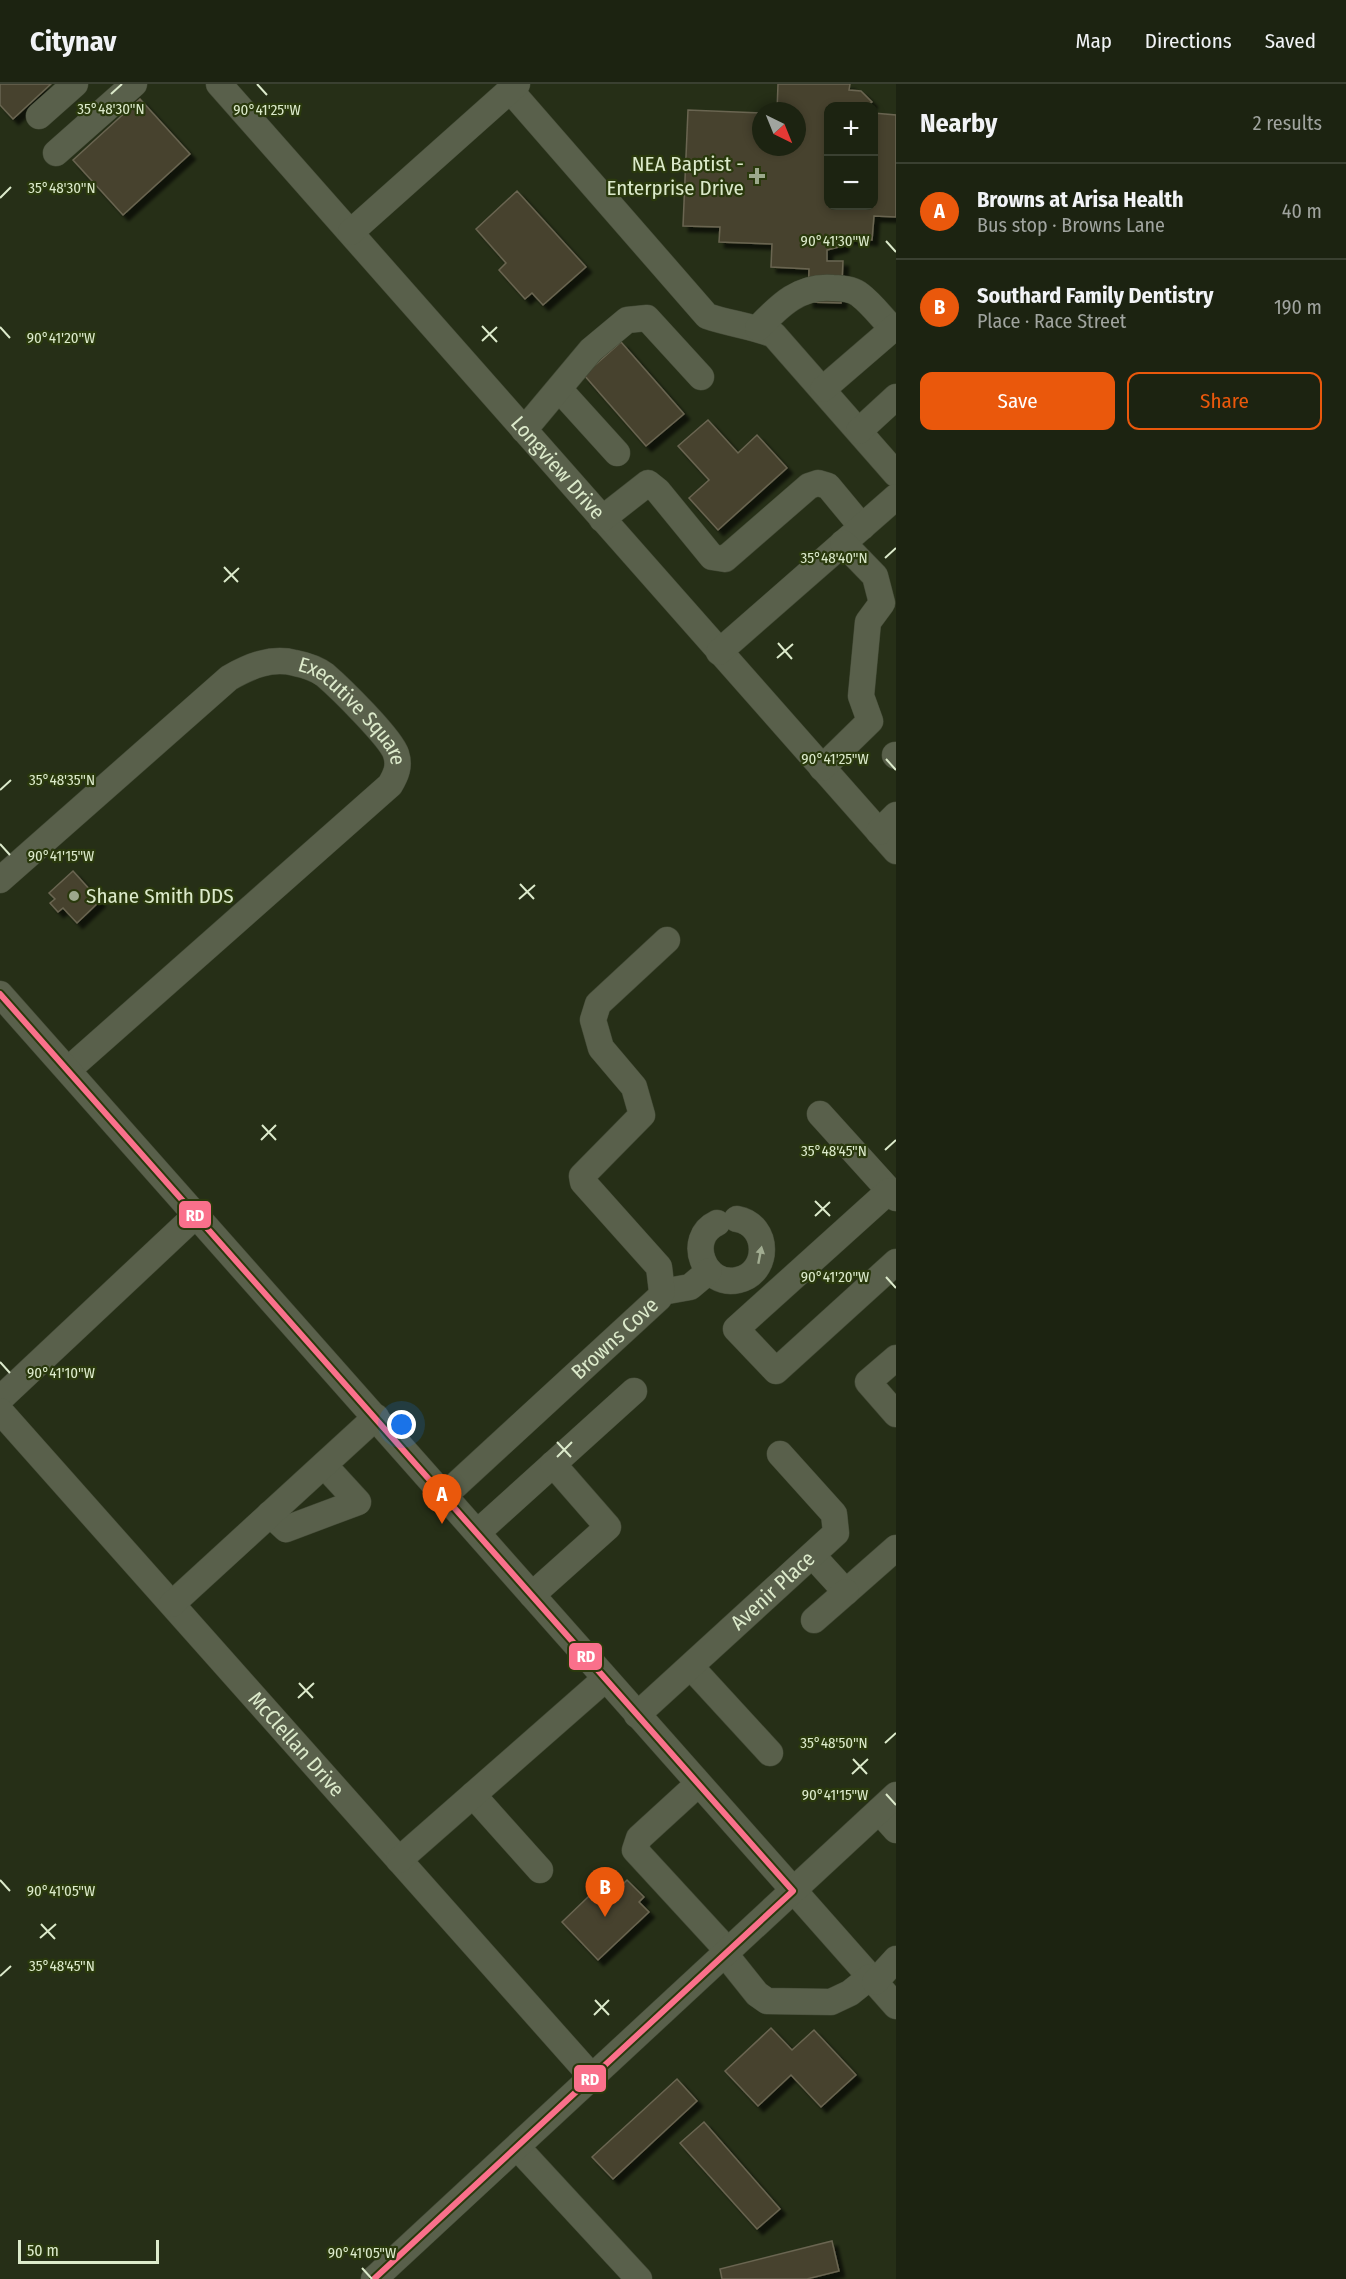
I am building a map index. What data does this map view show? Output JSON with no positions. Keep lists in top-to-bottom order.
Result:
{
  "streets": {
    "street": [
      "Longview Drive",
      "Executive Square",
      "Browns Cove",
      "Avenir Place",
      "McClellan Drive"
    ]
  },
  "places": {
    "health": ["NEA Baptist - Enterprise Drive"],
    "other": ["Shane Smith DDS"]
  },
  "lines": ["transit line RD"],
  "scale_bar": "50 m",
  "north": "bottom right",
  "page": {
    "header": "Citynav",
    "nav": ["Map", "Directions", "Saved"],
    "heading": ["Nearby", "2 results"],
    "map_buttons": ["+", "−"],
    "list": [
      {
        "mark": "A",
        "name": "Browns at Arisa Health",
        "note": "Bus stop · Browns Lane",
        "value": "40 m"
      },
      {
        "mark": "B",
        "name": "Southard Family Dentistry",
        "note": "Place · Race Street",
        "value": "190 m"
      }
    ],
    "buttons": ["Save", "Share"],
    "pins": ["A", "B"],
    "scale": "50 m"
  },
  "coordinates": [
    "35°48'30\"N",
    "90°41'25\"W",
    "90°41'30\"W",
    "90°41'20\"W",
    "35°48'40\"N",
    "35°48'35\"N",
    "90°41'15\"W",
    "35°48'45\"N",
    "90°41'10\"W",
    "35°48'50\"N",
    "90°41'05\"W"
  ]
}
